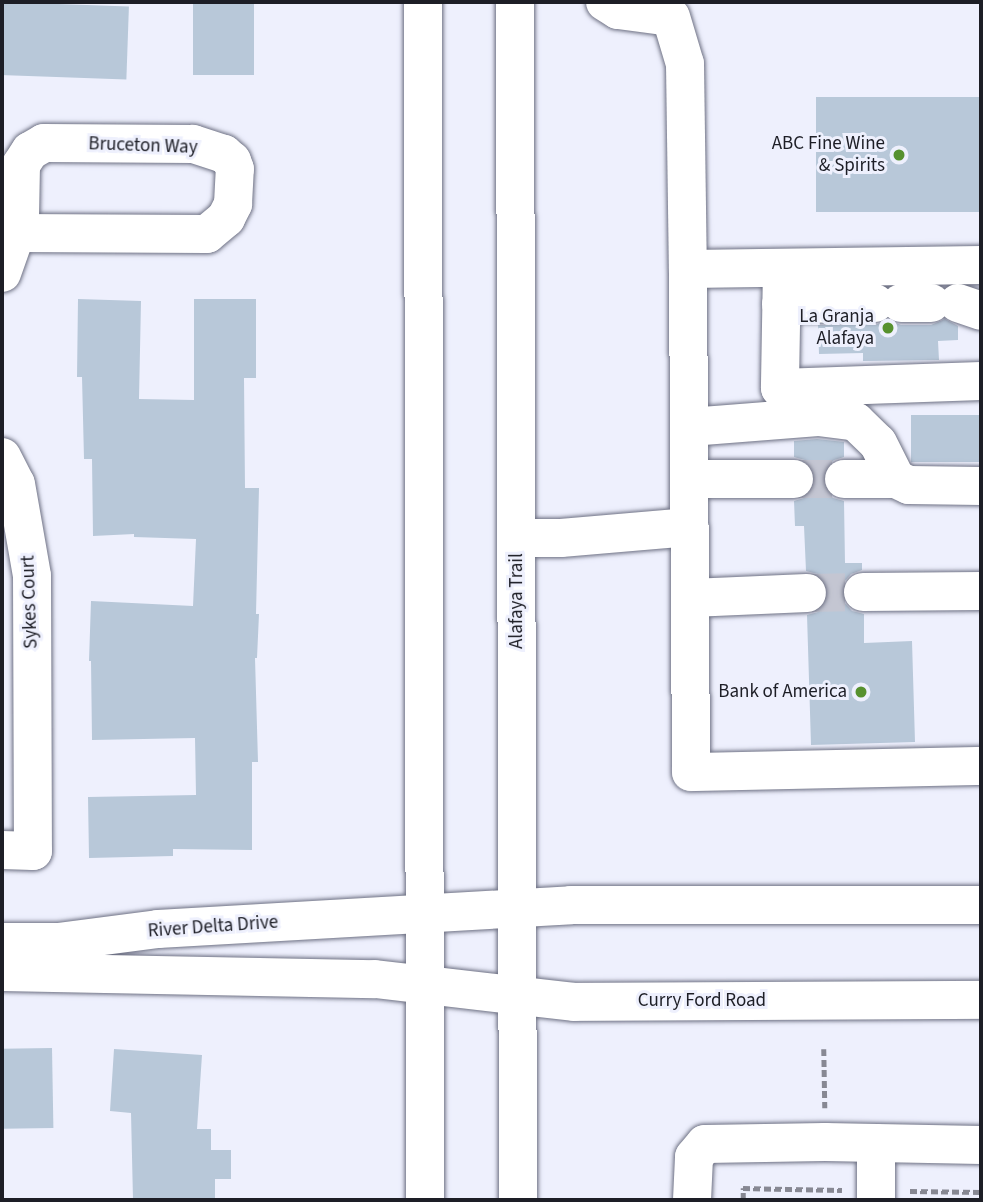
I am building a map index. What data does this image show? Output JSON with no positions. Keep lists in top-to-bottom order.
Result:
{
  "streets": {
    "main road": [
      "Bruceton Way",
      "Alafaya Trail",
      "Sykes Court",
      "River Delta Drive",
      "Curry Ford Road"
    ]
  },
  "crossings": [
    ["Alafaya Trail", "Curry Ford Road"]
  ],
  "places": ["ABC Fine Wine & Spirits", "La Granja Alafaya", "Bank of America"]
}
